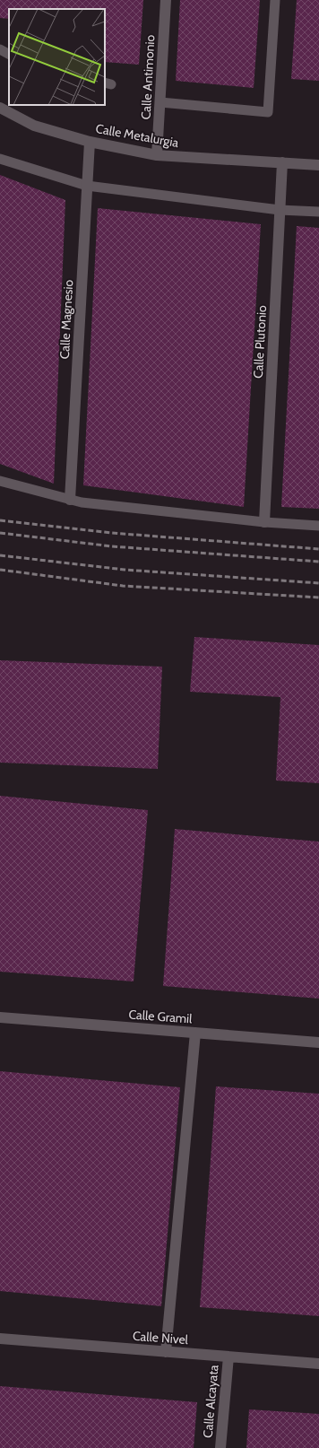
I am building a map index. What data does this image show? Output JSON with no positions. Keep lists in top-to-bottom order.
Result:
{
  "streets": {
    "street": [
      "Calle Antimonio",
      "Calle Metalurgia",
      "Calle Magnesio",
      "Calle Plutonio",
      "Calle Gramil",
      "Calle Nivel",
      "Calle Alcayata"
    ]
  },
  "crossings": [
    ["Calle Antimonio", "Calle Metalurgia"],
    ["Calle Metalurgia", "Calle Magnesio"],
    ["Calle Metalurgia", "Calle Plutonio"],
    ["Calle Nivel", "Calle Alcayata"]
  ]
}
